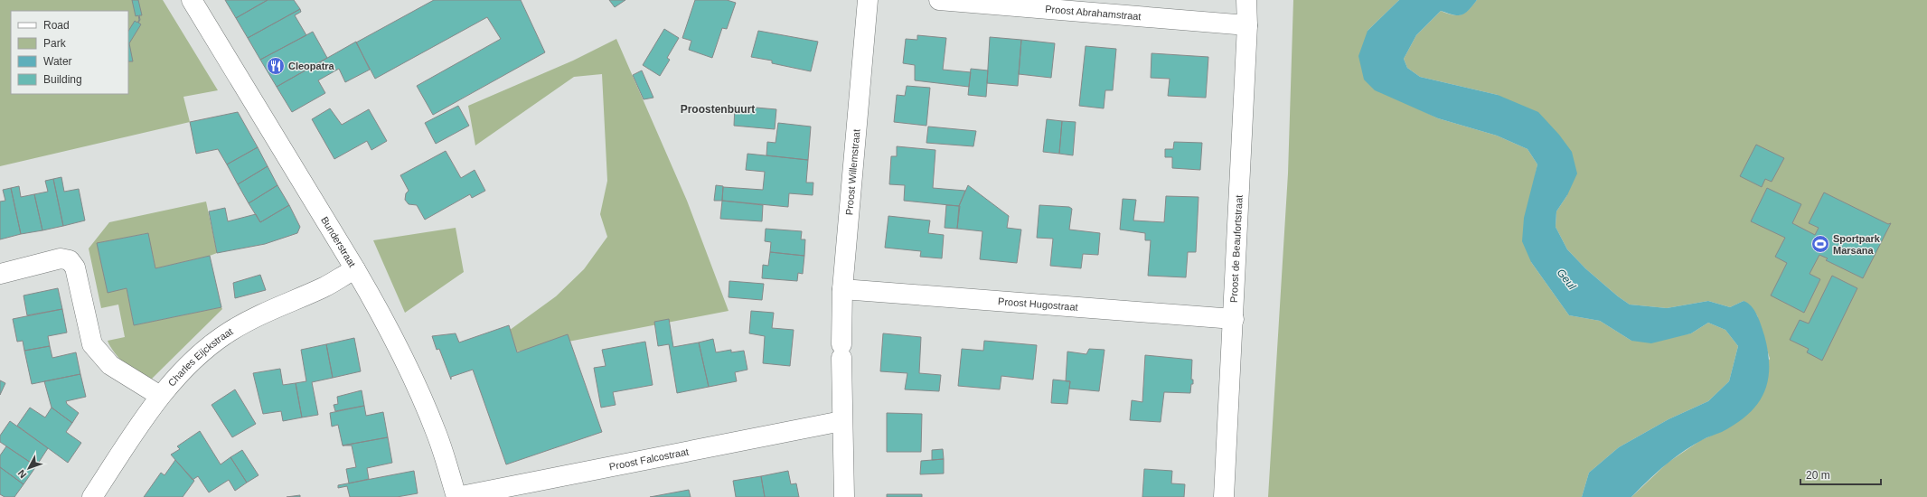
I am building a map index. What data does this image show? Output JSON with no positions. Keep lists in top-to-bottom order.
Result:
{
  "streets": {
    "street": [
      "Proost Abrahamstraat",
      "Proost Willemstraat",
      "Bunderstraat",
      "Proost de Beaufortstraat",
      "Proost Hugostraat",
      "Charles Eijckstraat",
      "Proost Falcostraat"
    ]
  },
  "crossings": [
    ["Proost Abrahamstraat", "Proost de Beaufortstraat"],
    ["Proost Willemstraat", "Proost Hugostraat"],
    ["Proost Willemstraat", "Proost Falcostraat"],
    ["Bunderstraat", "Charles Eijckstraat"],
    ["Bunderstraat", "Proost Falcostraat"],
    ["Proost de Beaufortstraat", "Proost Hugostraat"]
  ],
  "districts": ["Proostenbuurt"],
  "water": ["Geul"],
  "places": {
    "restaurant": ["Cleopatra"],
    "sports": ["Sportpark Marsana"]
  },
  "legend": [
    "Road",
    "Park",
    "Water",
    "Building"
  ],
  "scale_bar": "20 m",
  "north": "bottom left"
}
